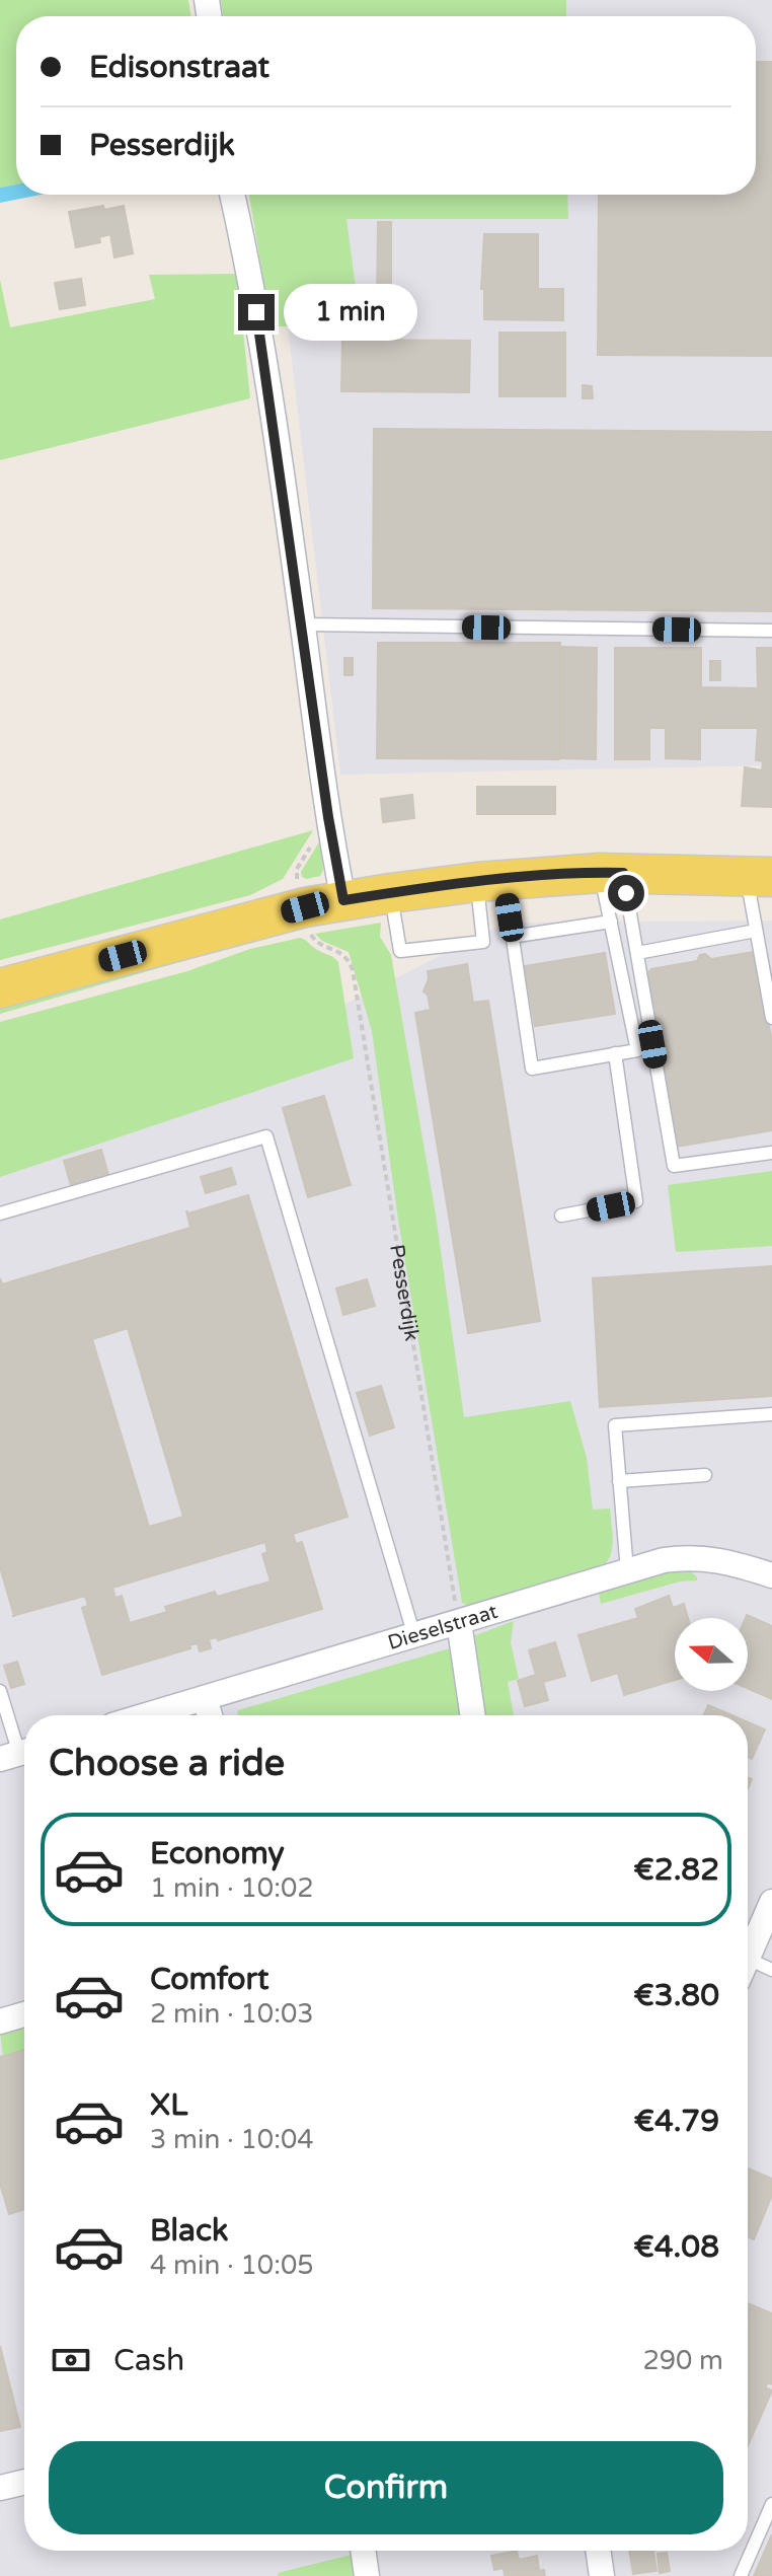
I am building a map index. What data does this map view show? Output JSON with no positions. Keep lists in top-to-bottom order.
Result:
{
  "streets": {
    "street": ["Dieselstraat"],
    "path": ["Pesserdijk"]
  },
  "crossings": [
    ["Pesserdijk", "Dieselstraat"]
  ],
  "north": "left",
  "page": {
    "banner": ["Edisonstraat", "Pesserdijk"],
    "bubble": "1 min",
    "heading": "Choose a ride",
    "list": [
      {
        "name": "Economy",
        "note": "1 min · 10:02",
        "value": "€2.82"
      },
      {
        "name": "Comfort",
        "note": "2 min · 10:03",
        "value": "€3.80"
      },
      {
        "name": "XL",
        "note": "3 min · 10:04",
        "value": "€4.79"
      },
      {
        "name": "Black",
        "note": "4 min · 10:05",
        "value": "€4.08"
      }
    ],
    "pay": ["Cash", "290 m"],
    "buttons": "Confirm"
  }
}
